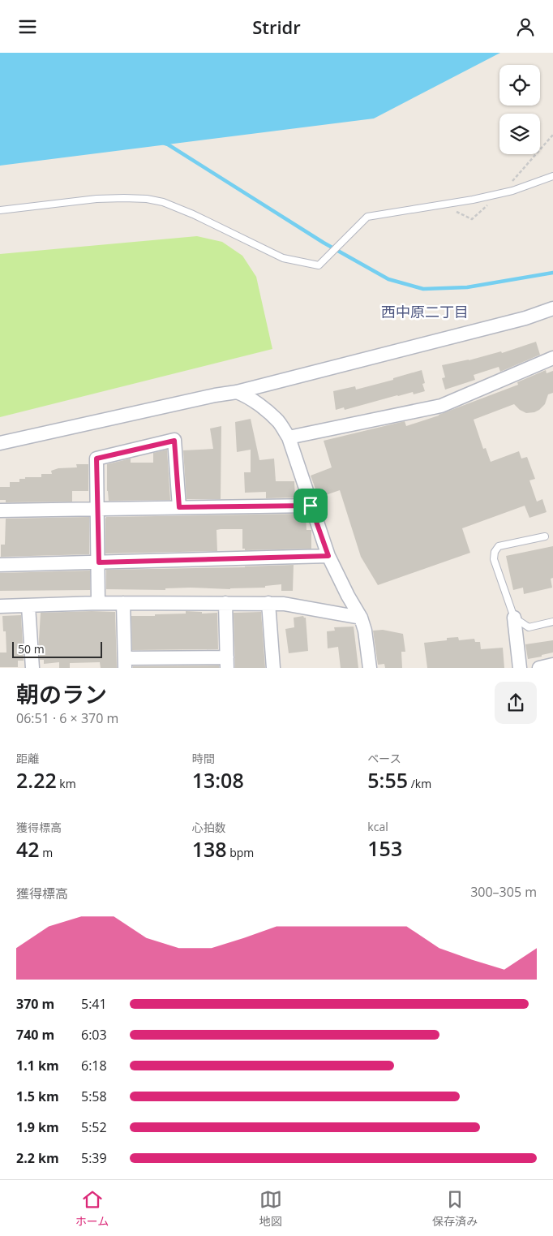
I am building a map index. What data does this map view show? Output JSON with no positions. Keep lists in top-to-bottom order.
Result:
{
  "districts": ["西中原二丁目"],
  "scale_bar": "50 m",
  "page": {
    "header": "Stridr",
    "scale": "50 m",
    "heading": ["朝のラン", "06:51 · 6 × 370 m"],
    "stats": [
      ["距離", "2.22 km"],
      ["時間", "13:08"],
      ["ペース", "5:55 /km"],
      ["獲得標高", "42 m"],
      ["心拍数", "138 bpm"],
      ["kcal", "153"]
    ],
    "chart": ["獲得標高", "300–305 m"],
    "list": [
      {
        "name": "370 m",
        "note": "5:41"
      },
      {
        "name": "740 m",
        "note": "6:03"
      },
      {
        "name": "1.1 km",
        "note": "6:18"
      },
      {
        "name": "1.5 km",
        "note": "5:58"
      },
      {
        "name": "1.9 km",
        "note": "5:52"
      },
      {
        "name": "2.2 km",
        "note": "5:39"
      }
    ],
    "tabs": ["ホーム", "地図", "保存済み"]
  }
}
